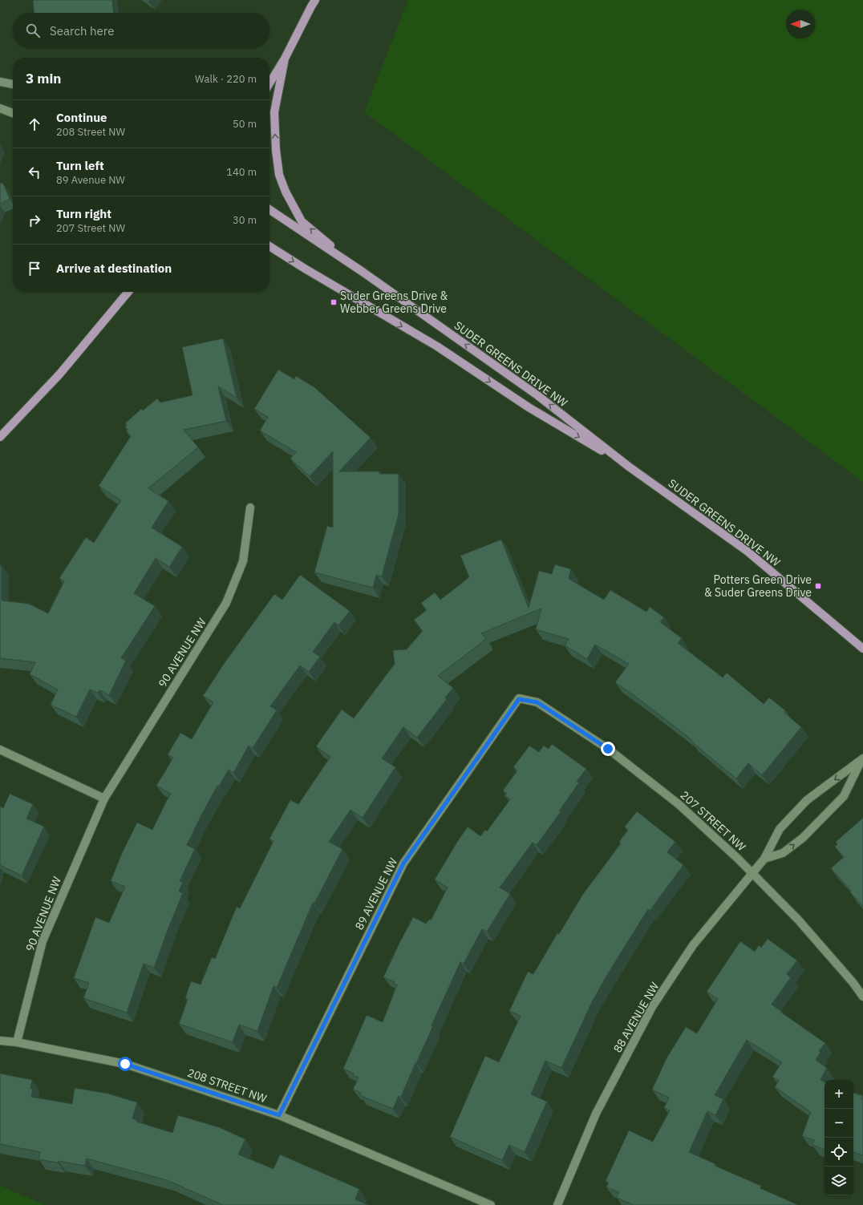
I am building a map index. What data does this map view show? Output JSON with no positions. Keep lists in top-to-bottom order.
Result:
{
  "streets": {
    "main road": ["SUDER GREENS DRIVE NW"],
    "street": [
      "90 AVENUE NW",
      "207 STREET NW",
      "89 AVENUE NW",
      "88 AVENUE NW",
      "208 STREET NW"
    ]
  },
  "crossings": [
    ["90 AVENUE NW", "208 STREET NW"],
    ["207 STREET NW", "89 AVENUE NW"],
    ["207 STREET NW", "88 AVENUE NW"],
    ["89 AVENUE NW", "208 STREET NW"]
  ],
  "places": {
    "transit": ["Suder Greens Drive & Webber Greens Drive", "Potters Green Drive & Suder Greens Drive"]
  },
  "north": "left",
  "page": {
    "search": "Search here",
    "heading": ["3 min", "Walk · 220 m"],
    "list": [
      ["Continue", "208 Street NW", "50 m"],
      ["Turn left", "89 Avenue NW", "140 m"],
      ["Turn right", "207 Street NW", "30 m"],
      "Arrive at destination"
    ],
    "map_buttons": ["+", "−"]
  }
}
